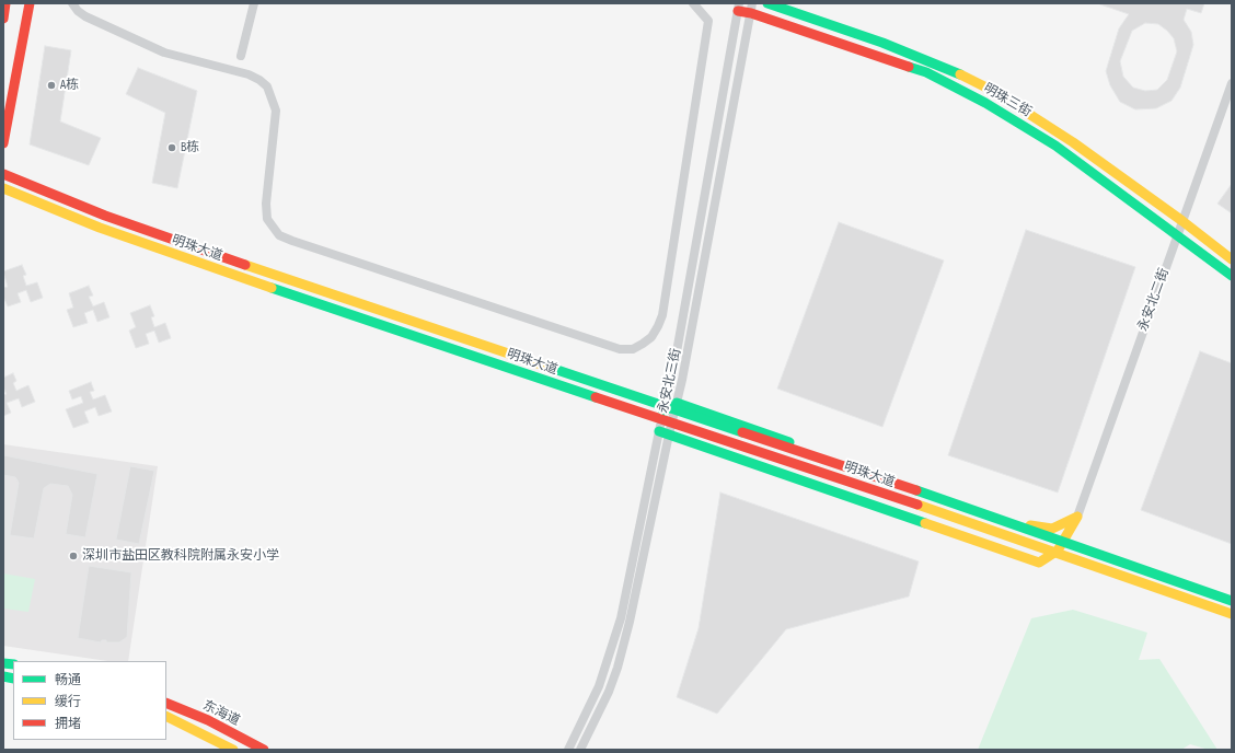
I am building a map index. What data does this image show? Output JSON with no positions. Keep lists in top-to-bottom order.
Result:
{
  "streets": {
    "street": [
      "明珠三街",
      "明珠大道",
      "永安北二街",
      "永安北三街",
      "东海道"
    ]
  },
  "crossings": [
    ["明珠三街", "永安北二街"],
    ["明珠三街", "永安北三街"],
    ["明珠大道", "永安北二街"],
    ["明珠大道", "永安北三街"]
  ],
  "places": ["A栋", "B栋", "深圳市盐田区教科院附属永安小学"],
  "legend": ["畅通", "缓行", "拥堵"]
}
